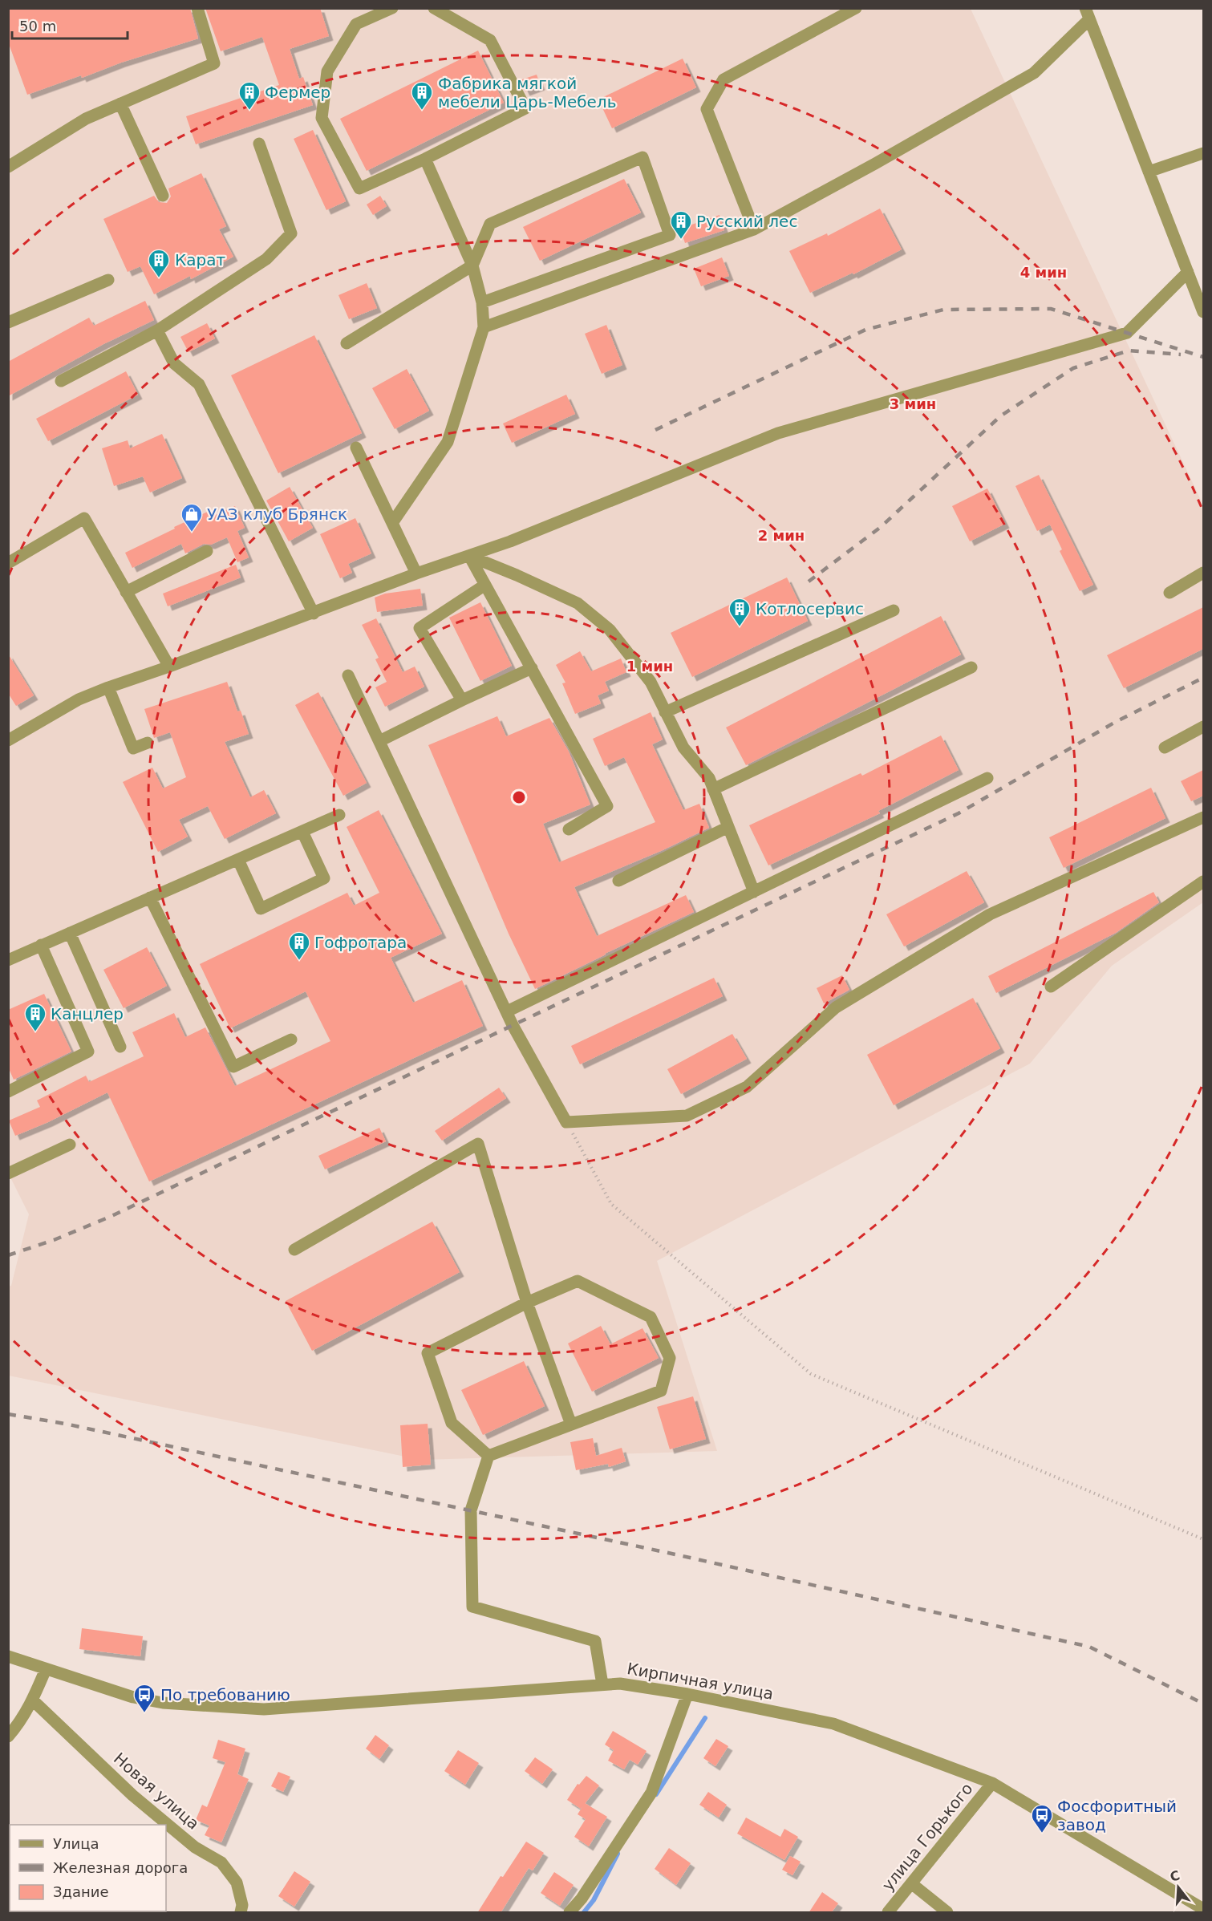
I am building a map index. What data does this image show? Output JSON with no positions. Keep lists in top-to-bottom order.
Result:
{
  "streets": {
    "street": ["Кирпичная улица", "Новая улица", "улица Горького"]
  },
  "crossings": [
    ["Кирпичная улица", "улица Горького"]
  ],
  "places": {
    "building": [
      "Фермер",
      "Фабрика мягкой мебели Царь-Мебель",
      "Русский лес",
      "Карат",
      "Котлосервис",
      "Гофротара",
      "Канцлер"
    ],
    "shop": ["УАЗ клуб Брянск"],
    "bus stop": ["По требованию", "Фосфоритный завод"]
  },
  "legend": ["Улица", "Железная дорога", "Здание"],
  "scale_bar": "50 m",
  "north": "top",
  "rings": [
    "4 мин",
    "3 мин",
    "2 мин",
    "1 мин"
  ]
}
